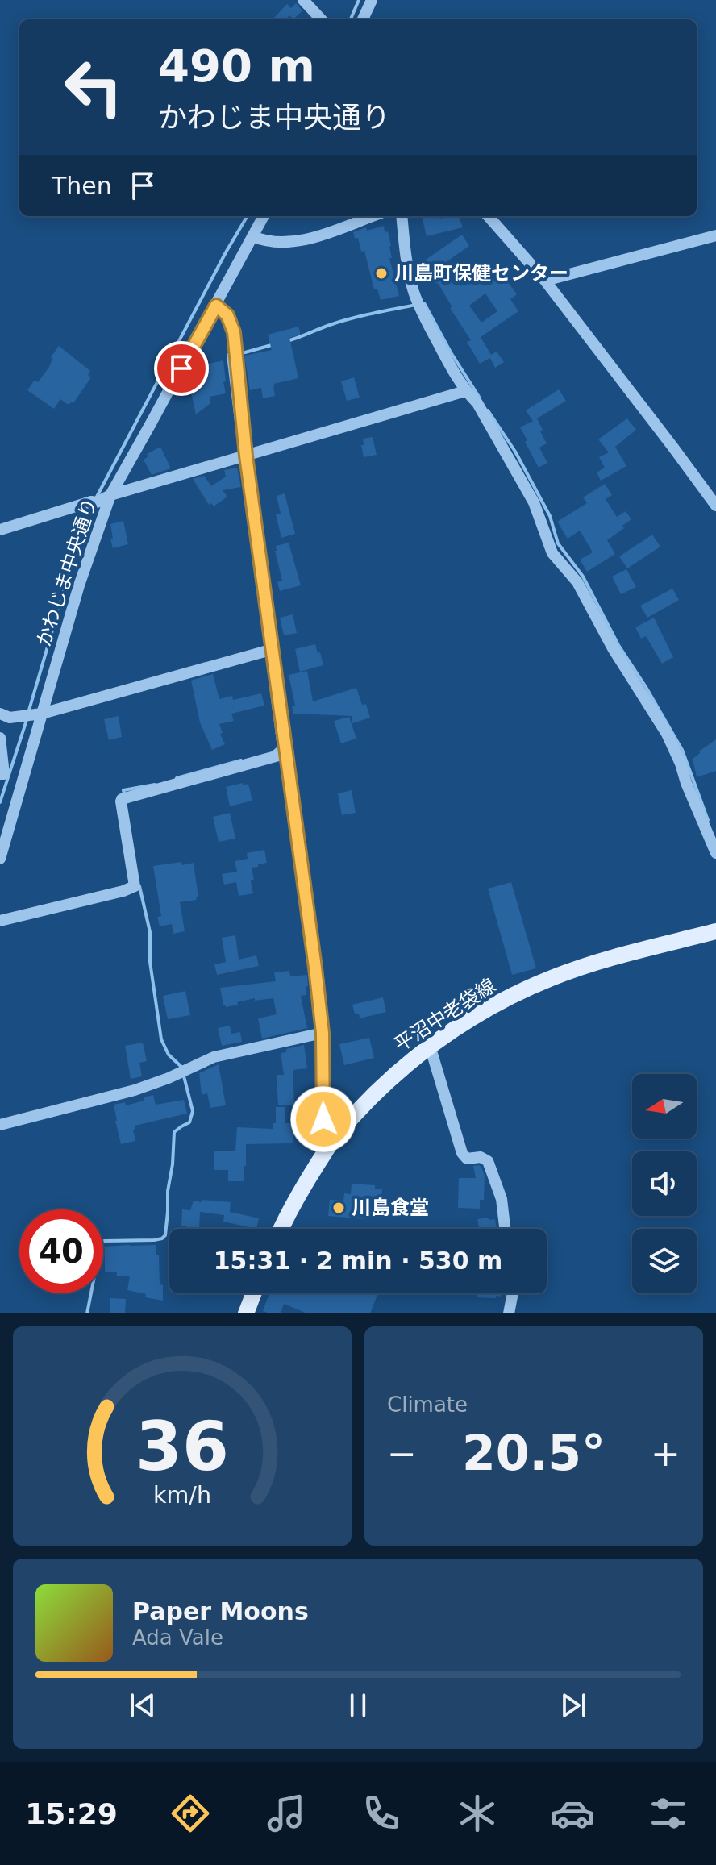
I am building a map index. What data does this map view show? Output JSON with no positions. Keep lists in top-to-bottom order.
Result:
{
  "streets": {
    "main road": ["平沼中老袋線"],
    "street": ["かわじま中央通り"]
  },
  "places": ["川島町保健センター", "川島食堂"],
  "north": "left",
  "page": {
    "turn": ["490 m", "かわじま中央通り"],
    "then": "Then",
    "limit": "40",
    "trip": "15:31 · 2 min · 530 m",
    "tile": "Climate",
    "heat": ["−", "20.5°", "+"],
    "song": ["Paper Moons", "Ada Vale"],
    "tabs": "15:29",
    "gauge": ["36", "km/h"]
  }
}
